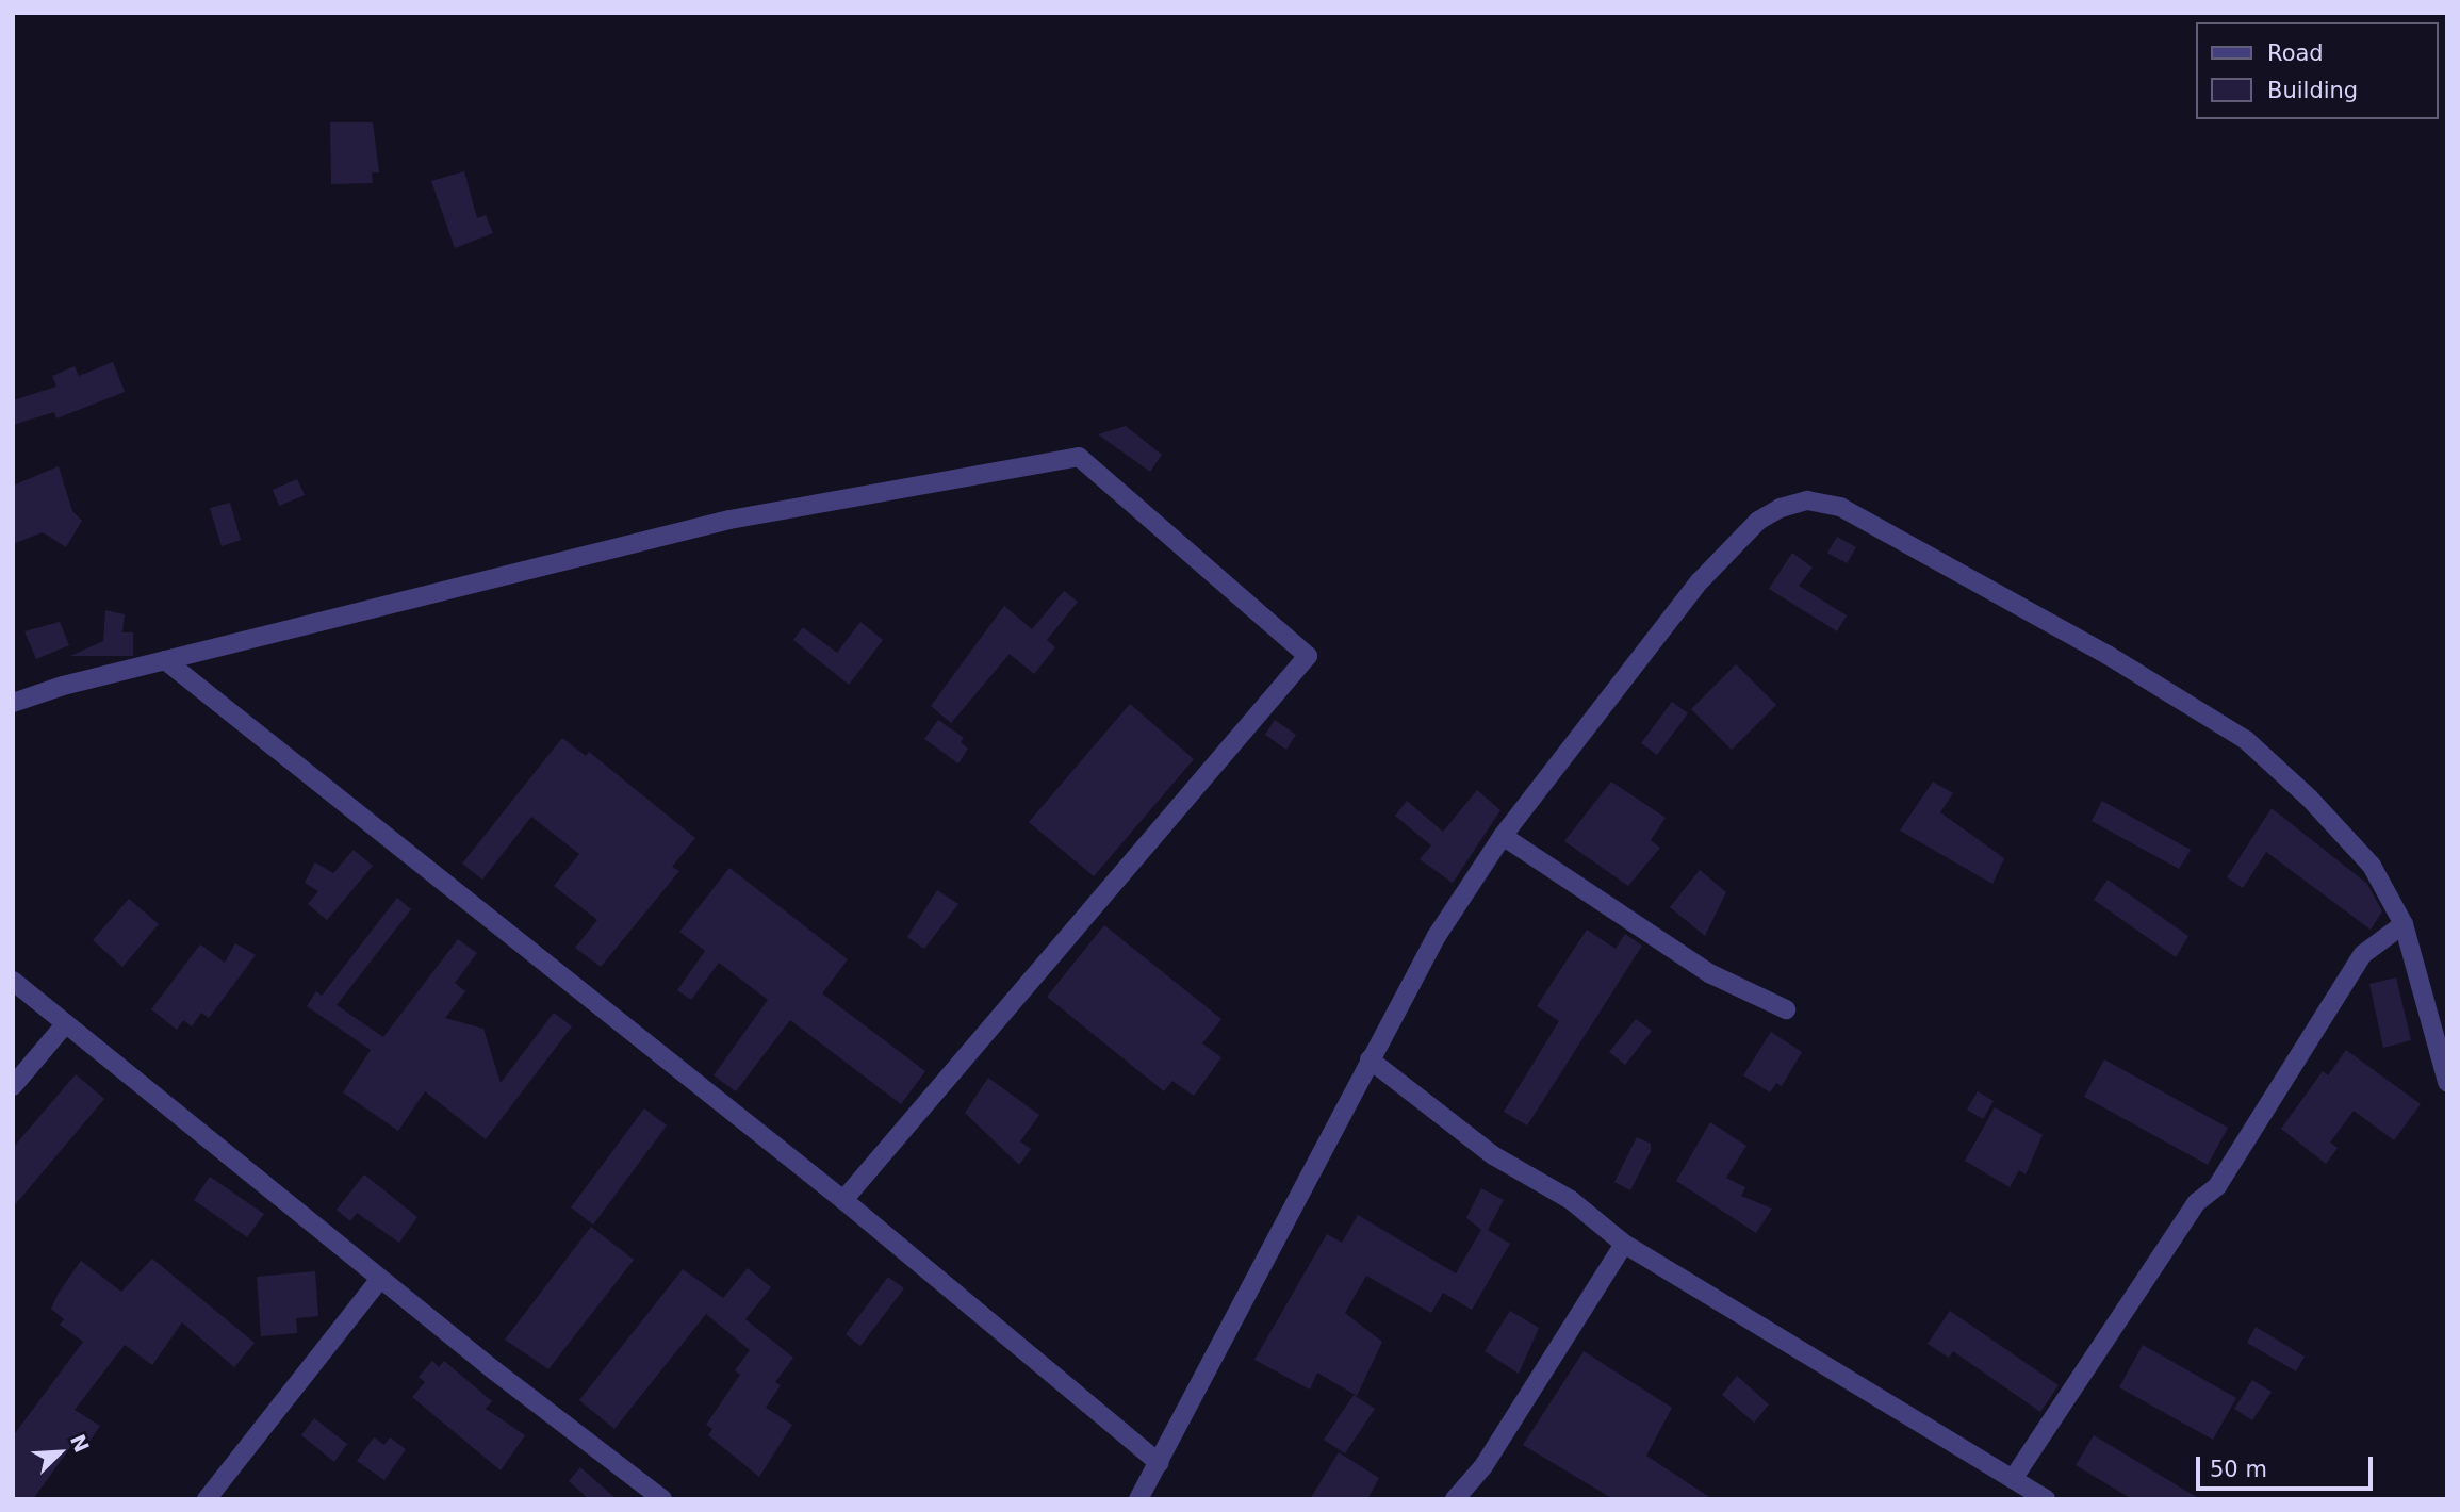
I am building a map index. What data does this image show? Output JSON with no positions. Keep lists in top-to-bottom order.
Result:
{
  "legend": ["Road", "Building"],
  "scale_bar": "50 m",
  "north": "top right"
}
